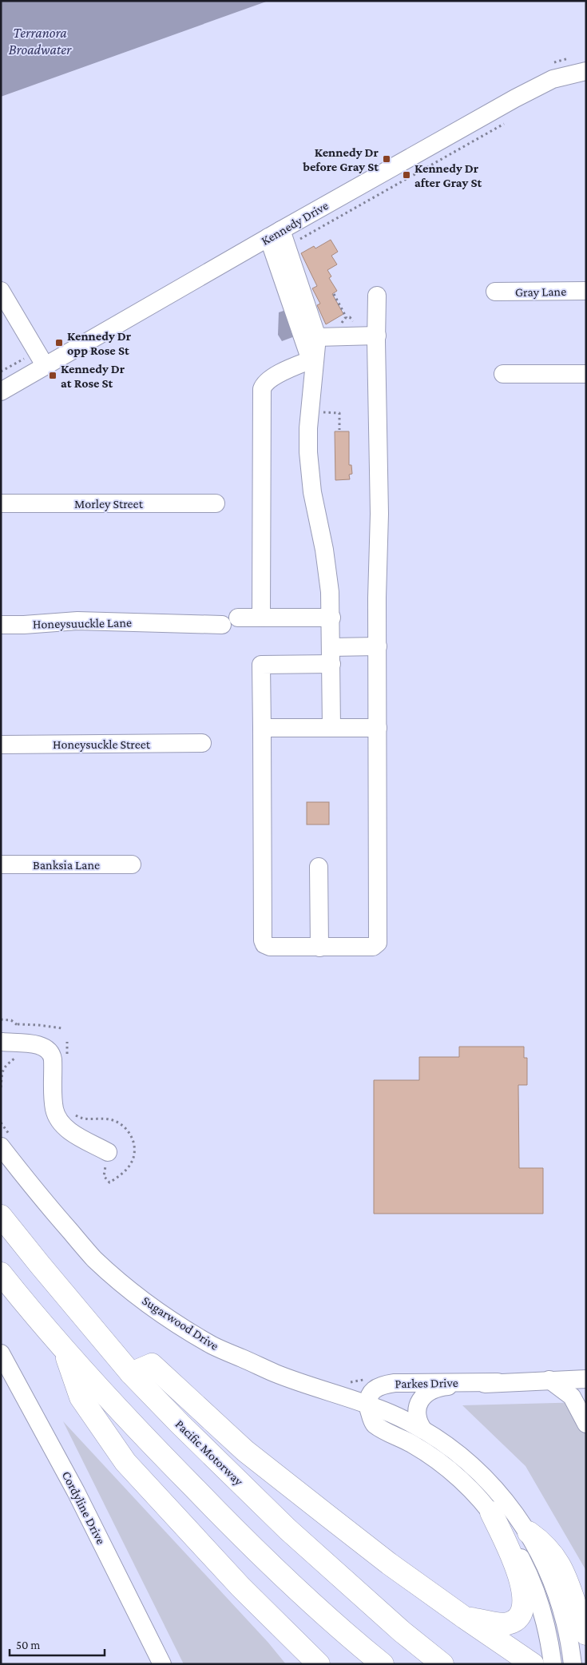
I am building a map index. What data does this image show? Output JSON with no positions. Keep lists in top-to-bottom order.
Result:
{
  "streets": {
    "highway": ["Pacific Motorway"],
    "street": [
      "Kennedy Drive",
      "Gray Lane",
      "Morley Street",
      "Honeysuuckle Lane",
      "Honeysuckle Street",
      "Banksia Lane",
      "Sugarwood Drive",
      "Parkes Drive",
      "Cordyline Drive"
    ]
  },
  "crossings": [
    ["Sugarwood Drive", "Parkes Drive"]
  ],
  "water": ["Terranora Broadwater"],
  "places": {
    "transit": [
      "Kennedy Dr before Gray St",
      "Kennedy Dr after Gray St",
      "Kennedy Dr opp Rose St",
      "Kennedy Dr at Rose St"
    ]
  },
  "scale_bar": "50 m"
}
